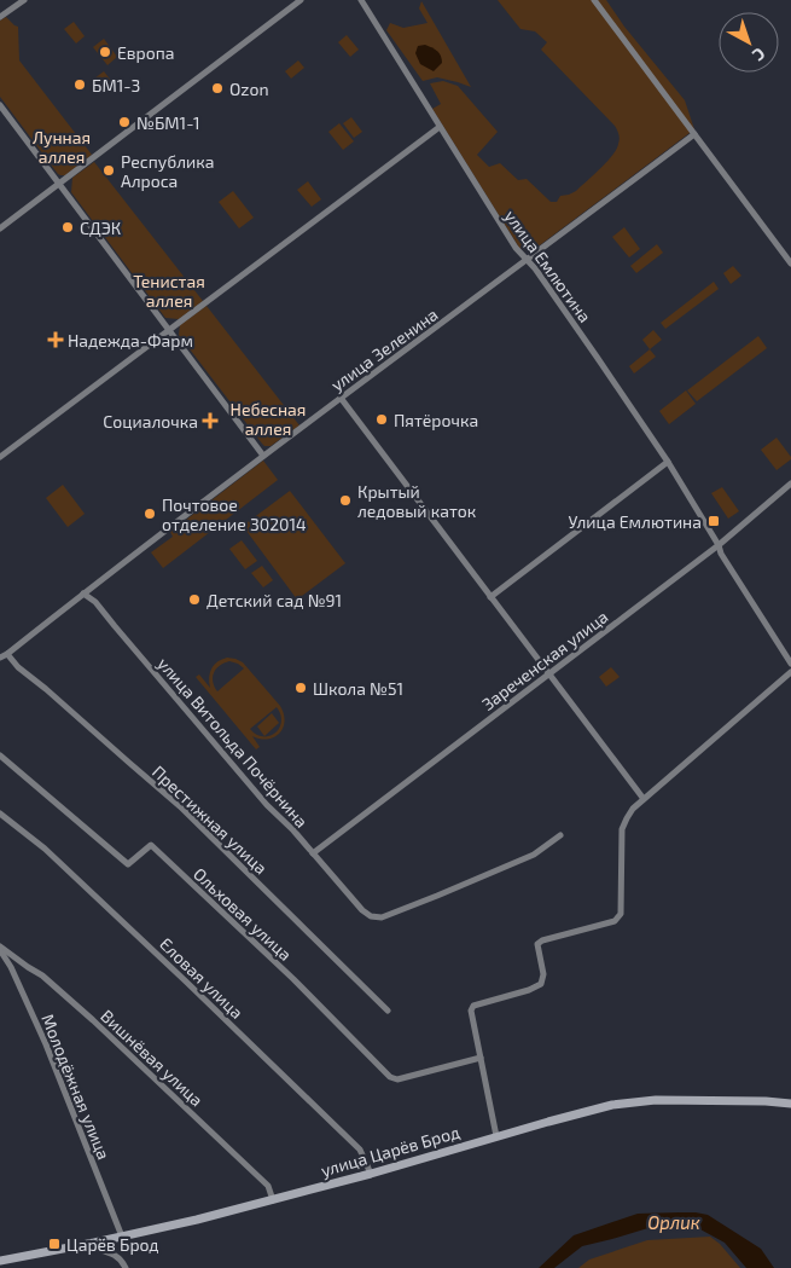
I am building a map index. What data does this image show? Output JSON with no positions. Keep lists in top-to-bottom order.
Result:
{
  "streets": {
    "street": [
      "улица Емлютина",
      "улица Зеленина",
      "Зареченская улица",
      "улица Витольда Почёрнина",
      "Престижная улица",
      "Ольховая улица",
      "Еловая улица",
      "Вишнёвая улица",
      "Молодёжная улица",
      "улица Царёв Брод"
    ]
  },
  "crossings": [
    ["улица Емлютина", "улица Зеленина"],
    ["улица Емлютина", "Зареченская улица"],
    ["улица Зеленина", "улица Витольда Почёрнина"],
    ["улица Зеленина", "Престижная улица"],
    ["Зареченская улица", "улица Витольда Почёрнина"],
    ["Еловая улица", "улица Царёв Брод"],
    ["Вишнёвая улица", "Молодёжная улица"],
    ["Вишнёвая улица", "улица Царёв Брод"],
    ["Молодёжная улица", "улица Царёв Брод"]
  ],
  "water": ["Орлик"],
  "parks": ["Лунная аллея", "Тенистая аллея", "Небесная аллея"],
  "places": {
    "other": [
      "Европа",
      "БМ1-3",
      "Ozon",
      "№БМ1-1",
      "Республика Алроса",
      "СДЭК",
      "Пятёрочка",
      "Крытый ледовый каток",
      "Почтовое отделение 302014",
      "Детский сад №91",
      "Школа №51"
    ],
    "health": ["Надежда-Фарм", "Социалочка"],
    "transit": ["Улица Емлютина", "Царёв Брод"]
  },
  "north": "bottom right"
}
